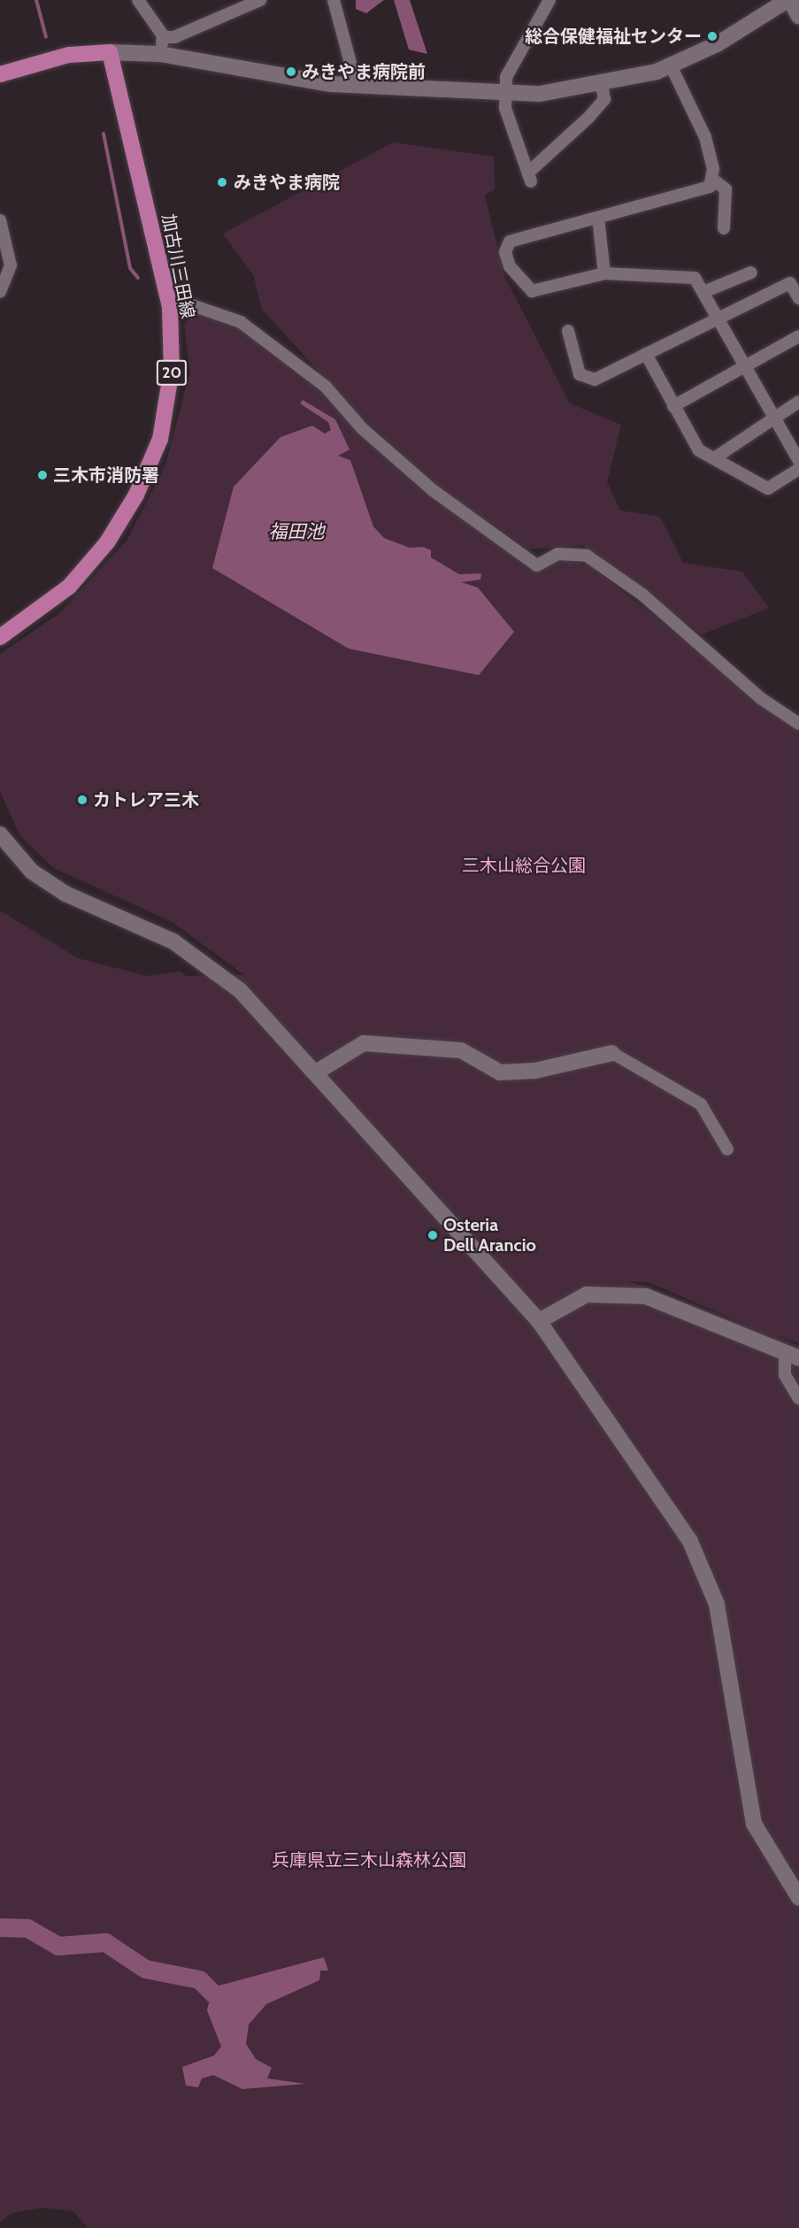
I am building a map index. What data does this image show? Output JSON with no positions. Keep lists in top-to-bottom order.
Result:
{
  "streets": {
    "main road": ["加古川三田線", "20"]
  },
  "water": ["福田池"],
  "parks": ["三木山総合公園", "兵庫県立三木山森林公園"],
  "places": [
    "総合保健福祉センター",
    "みきやま病院前",
    "みきやま病院",
    "三木市消防署",
    "カトレア三木",
    "Osteria Dell Arancio"
  ]
}
